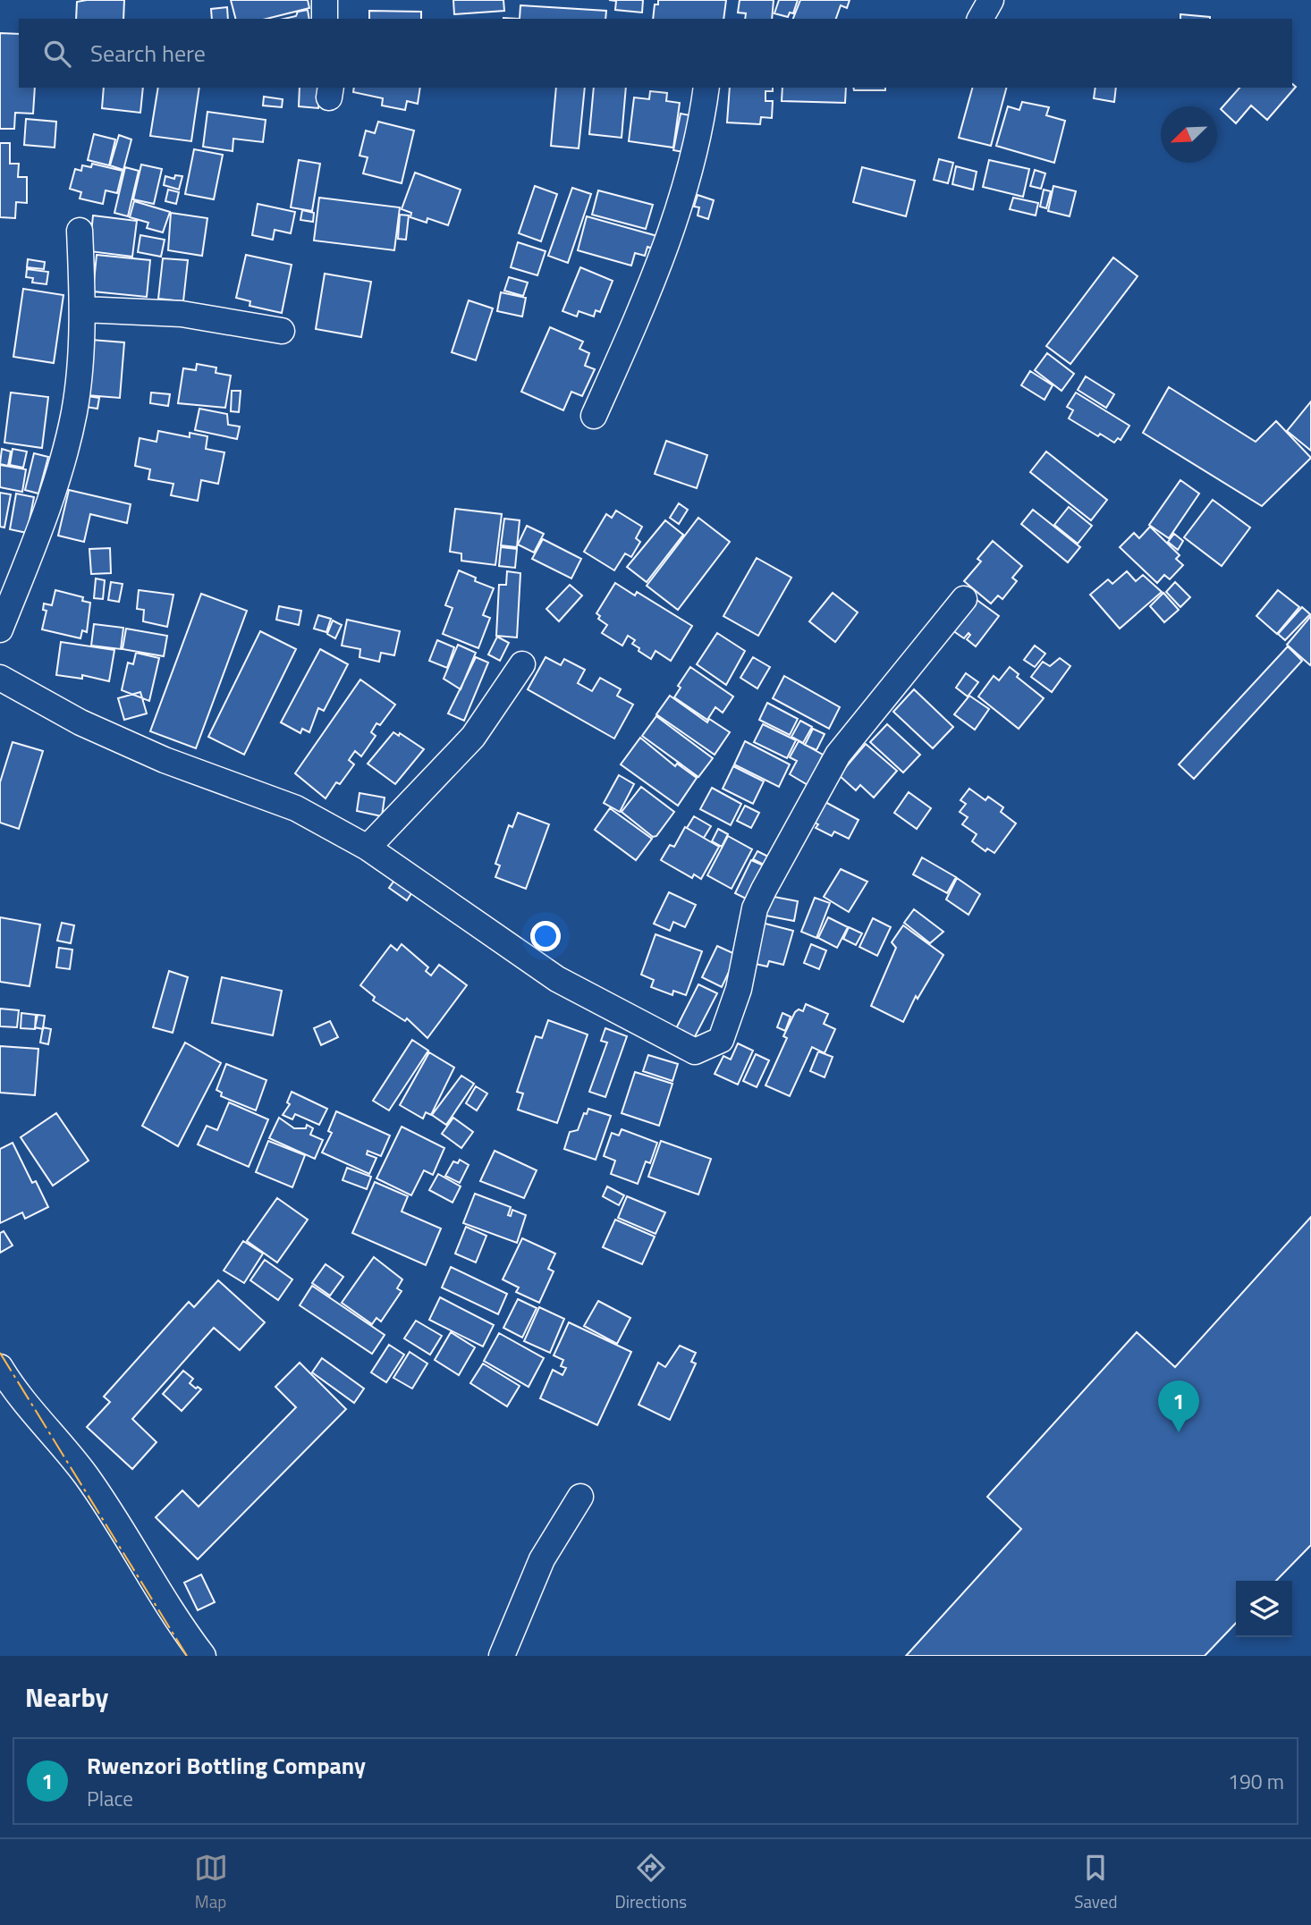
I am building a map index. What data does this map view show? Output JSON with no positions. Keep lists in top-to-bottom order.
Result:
{
  "north": "bottom left",
  "page": {
    "search": "Search here",
    "pins": "1",
    "heading": "Nearby",
    "list": [
      {
        "mark": "1",
        "name": "Rwenzori Bottling Company",
        "note": "Place",
        "value": "190 m"
      }
    ],
    "nav": ["Map", "Directions", "Saved"]
  }
}
